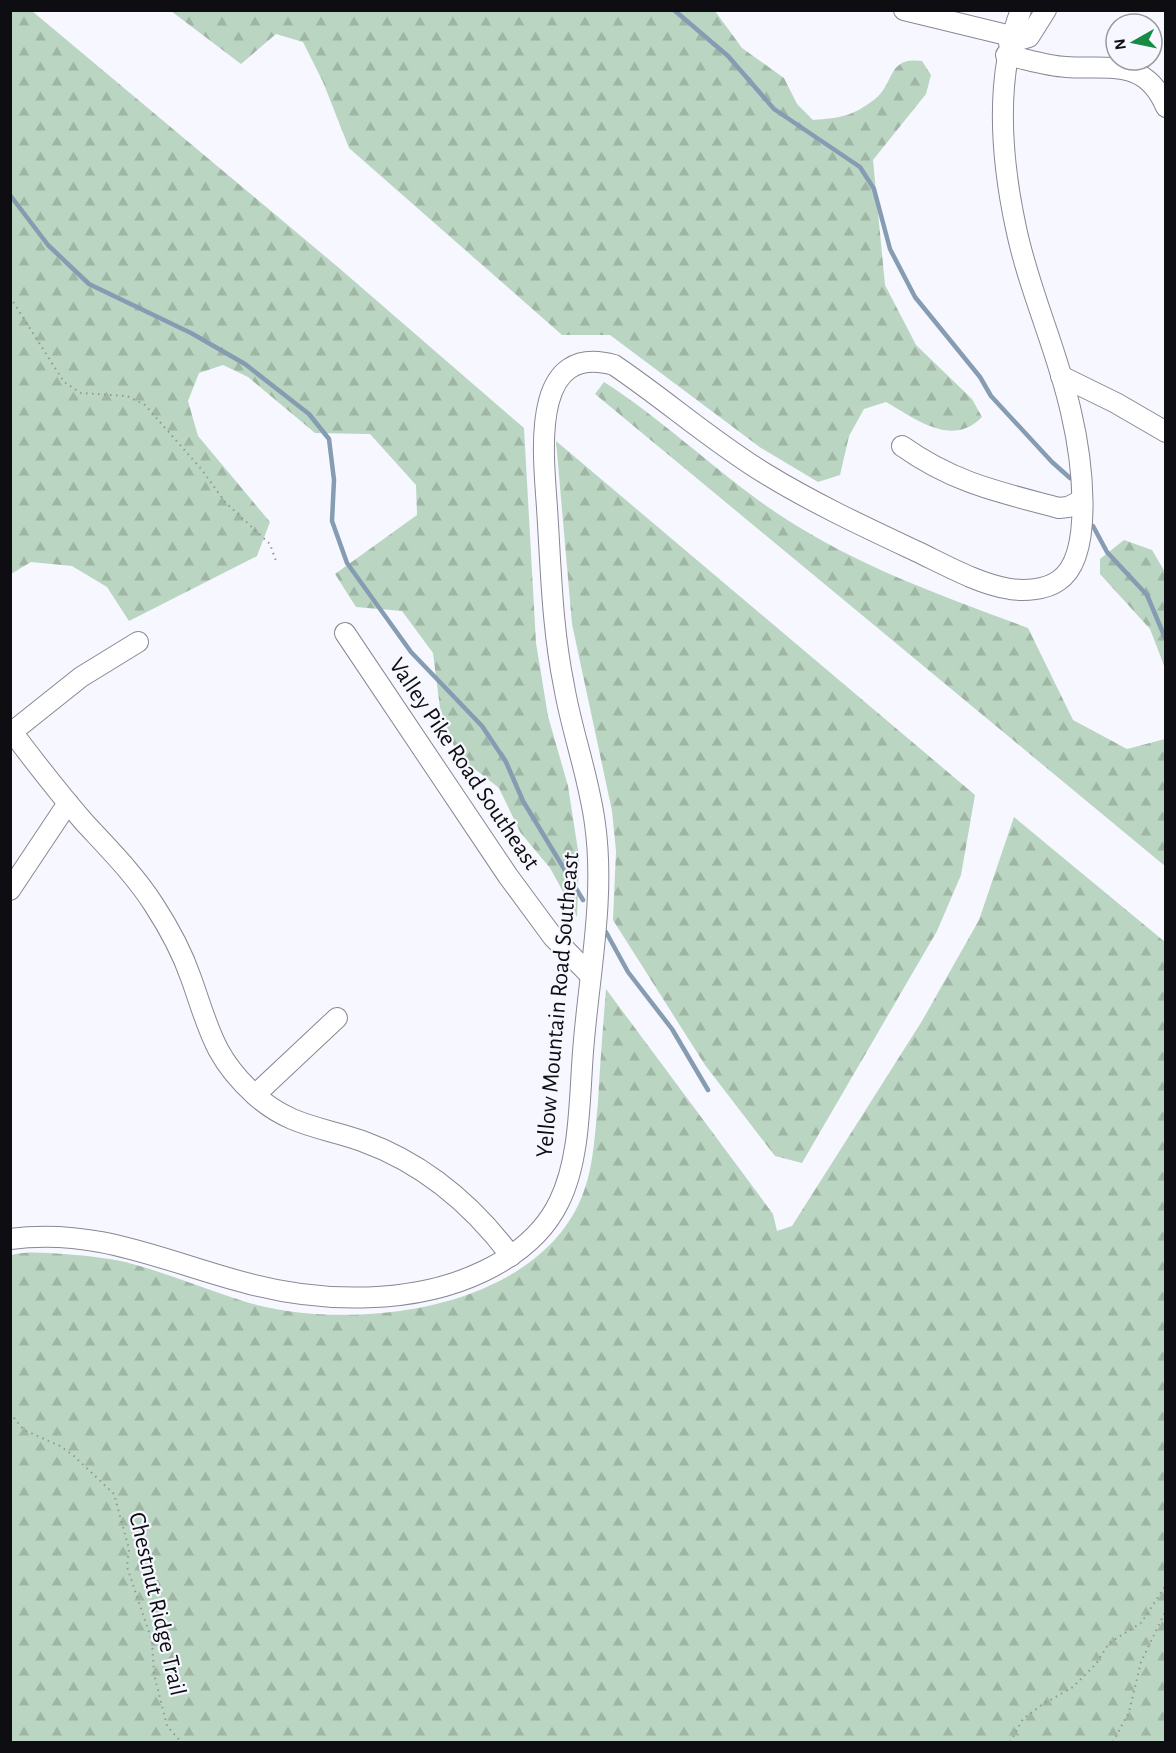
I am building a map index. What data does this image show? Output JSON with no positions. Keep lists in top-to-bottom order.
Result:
{
  "streets": {
    "street": ["Valley Pike Road Southeast", "Yellow Mountain Road Southeast"],
    "path": ["Chestnut Ridge Trail"]
  },
  "crossings": [
    ["Valley Pike Road Southeast", "Yellow Mountain Road Southeast"]
  ],
  "north": "left"
}
